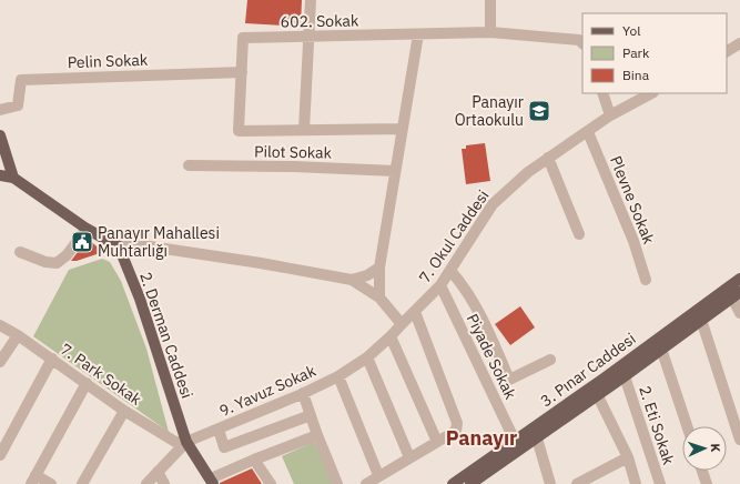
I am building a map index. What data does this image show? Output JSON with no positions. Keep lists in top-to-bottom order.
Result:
{
  "streets": {
    "main road": ["2. Derman Caddesi", "3. Pınar Caddesi"],
    "street": [
      "602. Sokak",
      "Pelin Sokak",
      "Pilot Sokak",
      "Plevne Sokak",
      "7. Okul Caddesi",
      "Piyade Sokak",
      "7. Park Sokak",
      "9. Yavuz Sokak",
      "2. Eti Sokak"
    ]
  },
  "crossings": [
    ["602. Sokak", "Pelin Sokak"],
    ["Plevne Sokak", "7. Okul Caddesi"],
    ["7. Okul Caddesi", "Piyade Sokak"],
    ["7. Okul Caddesi", "9. Yavuz Sokak"],
    ["2. Derman Caddesi", "7. Park Sokak"],
    ["2. Derman Caddesi", "9. Yavuz Sokak"],
    ["Piyade Sokak", "3. Pınar Caddesi"],
    ["7. Park Sokak", "9. Yavuz Sokak"]
  ],
  "districts": ["Panayır"],
  "places": {
    "school or university": ["Panayır Ortaokulu"],
    "public building": ["Panayır Mahallesi Muhtarlığı"]
  },
  "legend": ["Yol", "Park", "Bina"],
  "north": "right"
}
